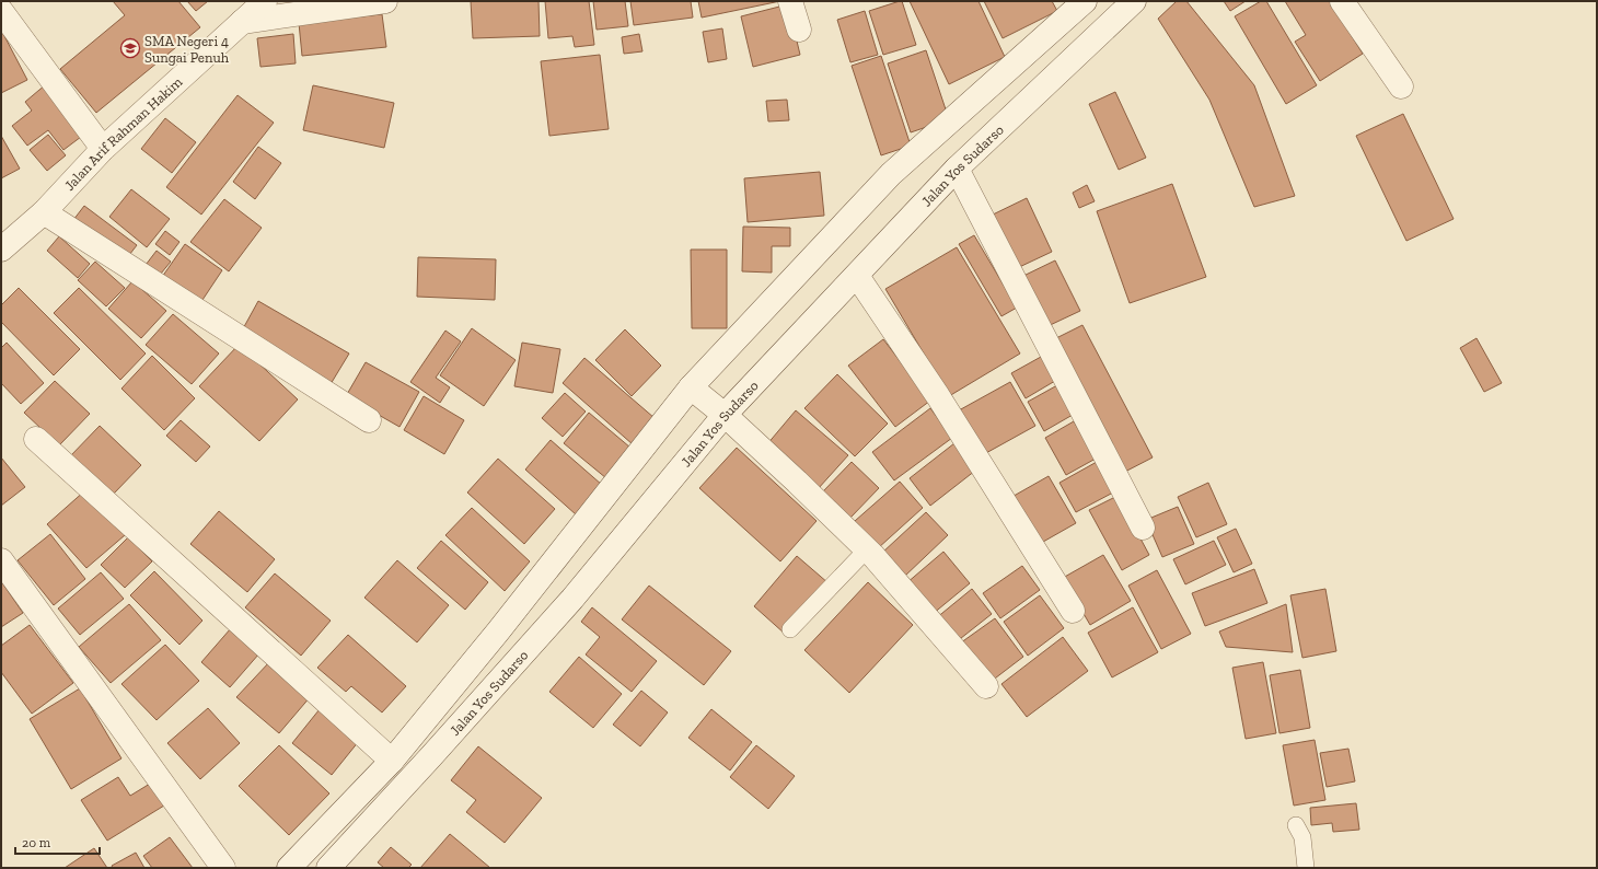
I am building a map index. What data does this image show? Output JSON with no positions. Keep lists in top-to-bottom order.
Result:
{
  "streets": {
    "street": ["Jalan Arif Rahman Hakim", "Jalan Yos Sudarso"]
  },
  "places": {
    "school or university": ["SMA Negeri 4 Sungai Penuh"]
  },
  "scale_bar": "20 m"
}
